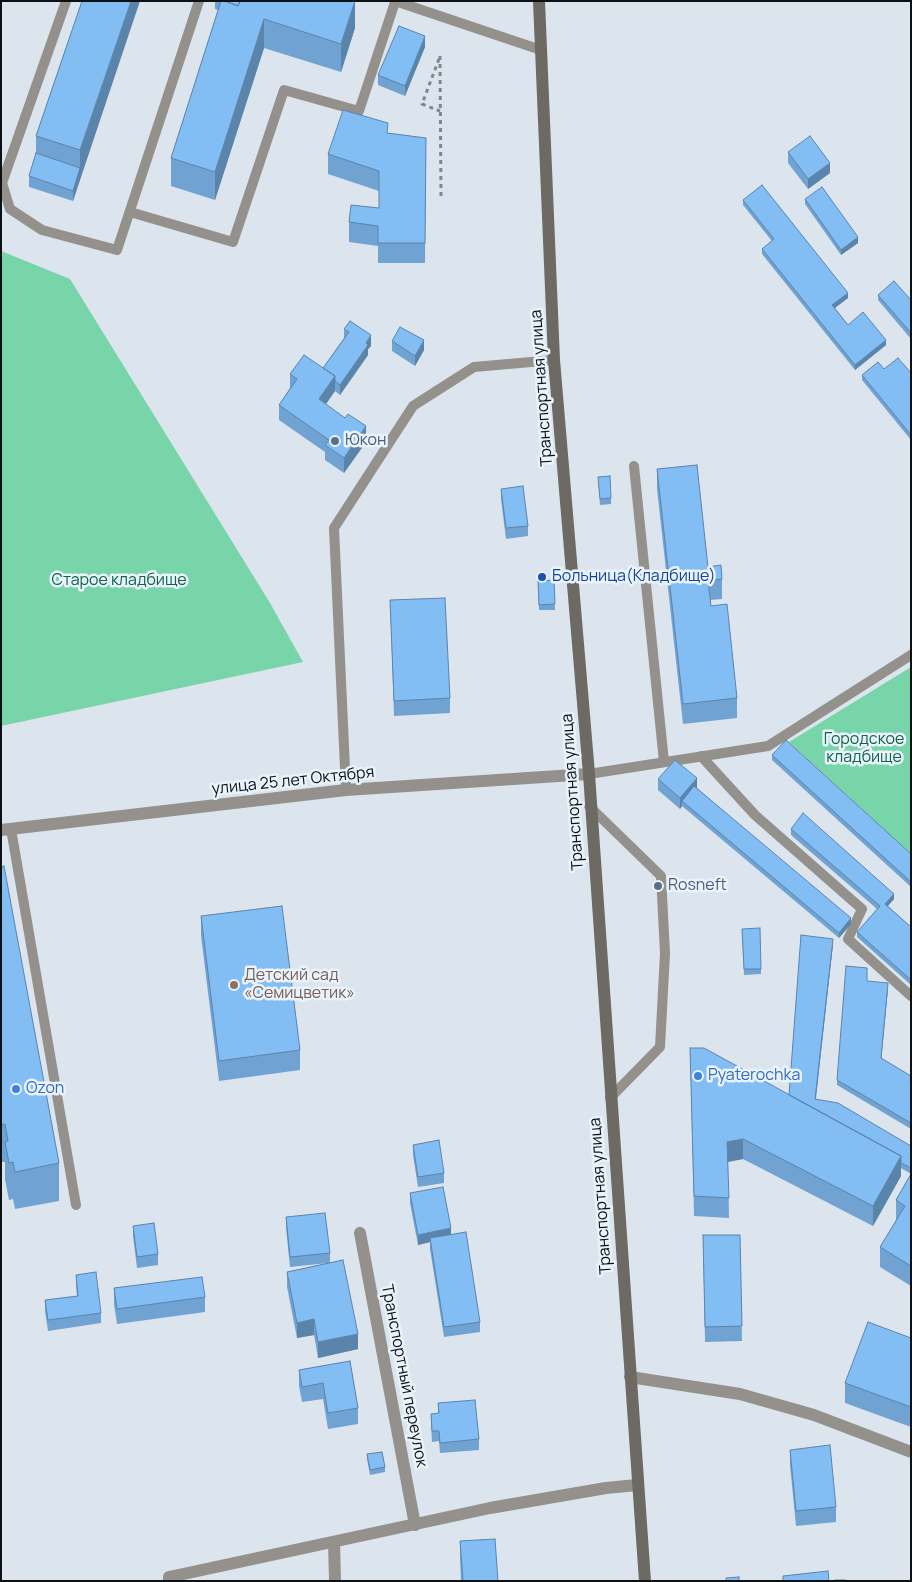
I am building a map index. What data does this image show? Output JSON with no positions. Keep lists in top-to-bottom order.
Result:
{
  "streets": {
    "main road": ["Транспортная улица"],
    "street": ["улица 25 лет Октября", "Транспортный переулок"]
  },
  "crossings": [
    ["Транспортная улица", "улица 25 лет Октября"]
  ],
  "parks": ["Старое кладбище", "Городское кладбище"],
  "places": [
    "Юкон",
    "Больница(Кладбище)",
    "Rosneft",
    "Детский сад «Семицветик»",
    "Pyaterochka",
    "Ozon"
  ]
}
